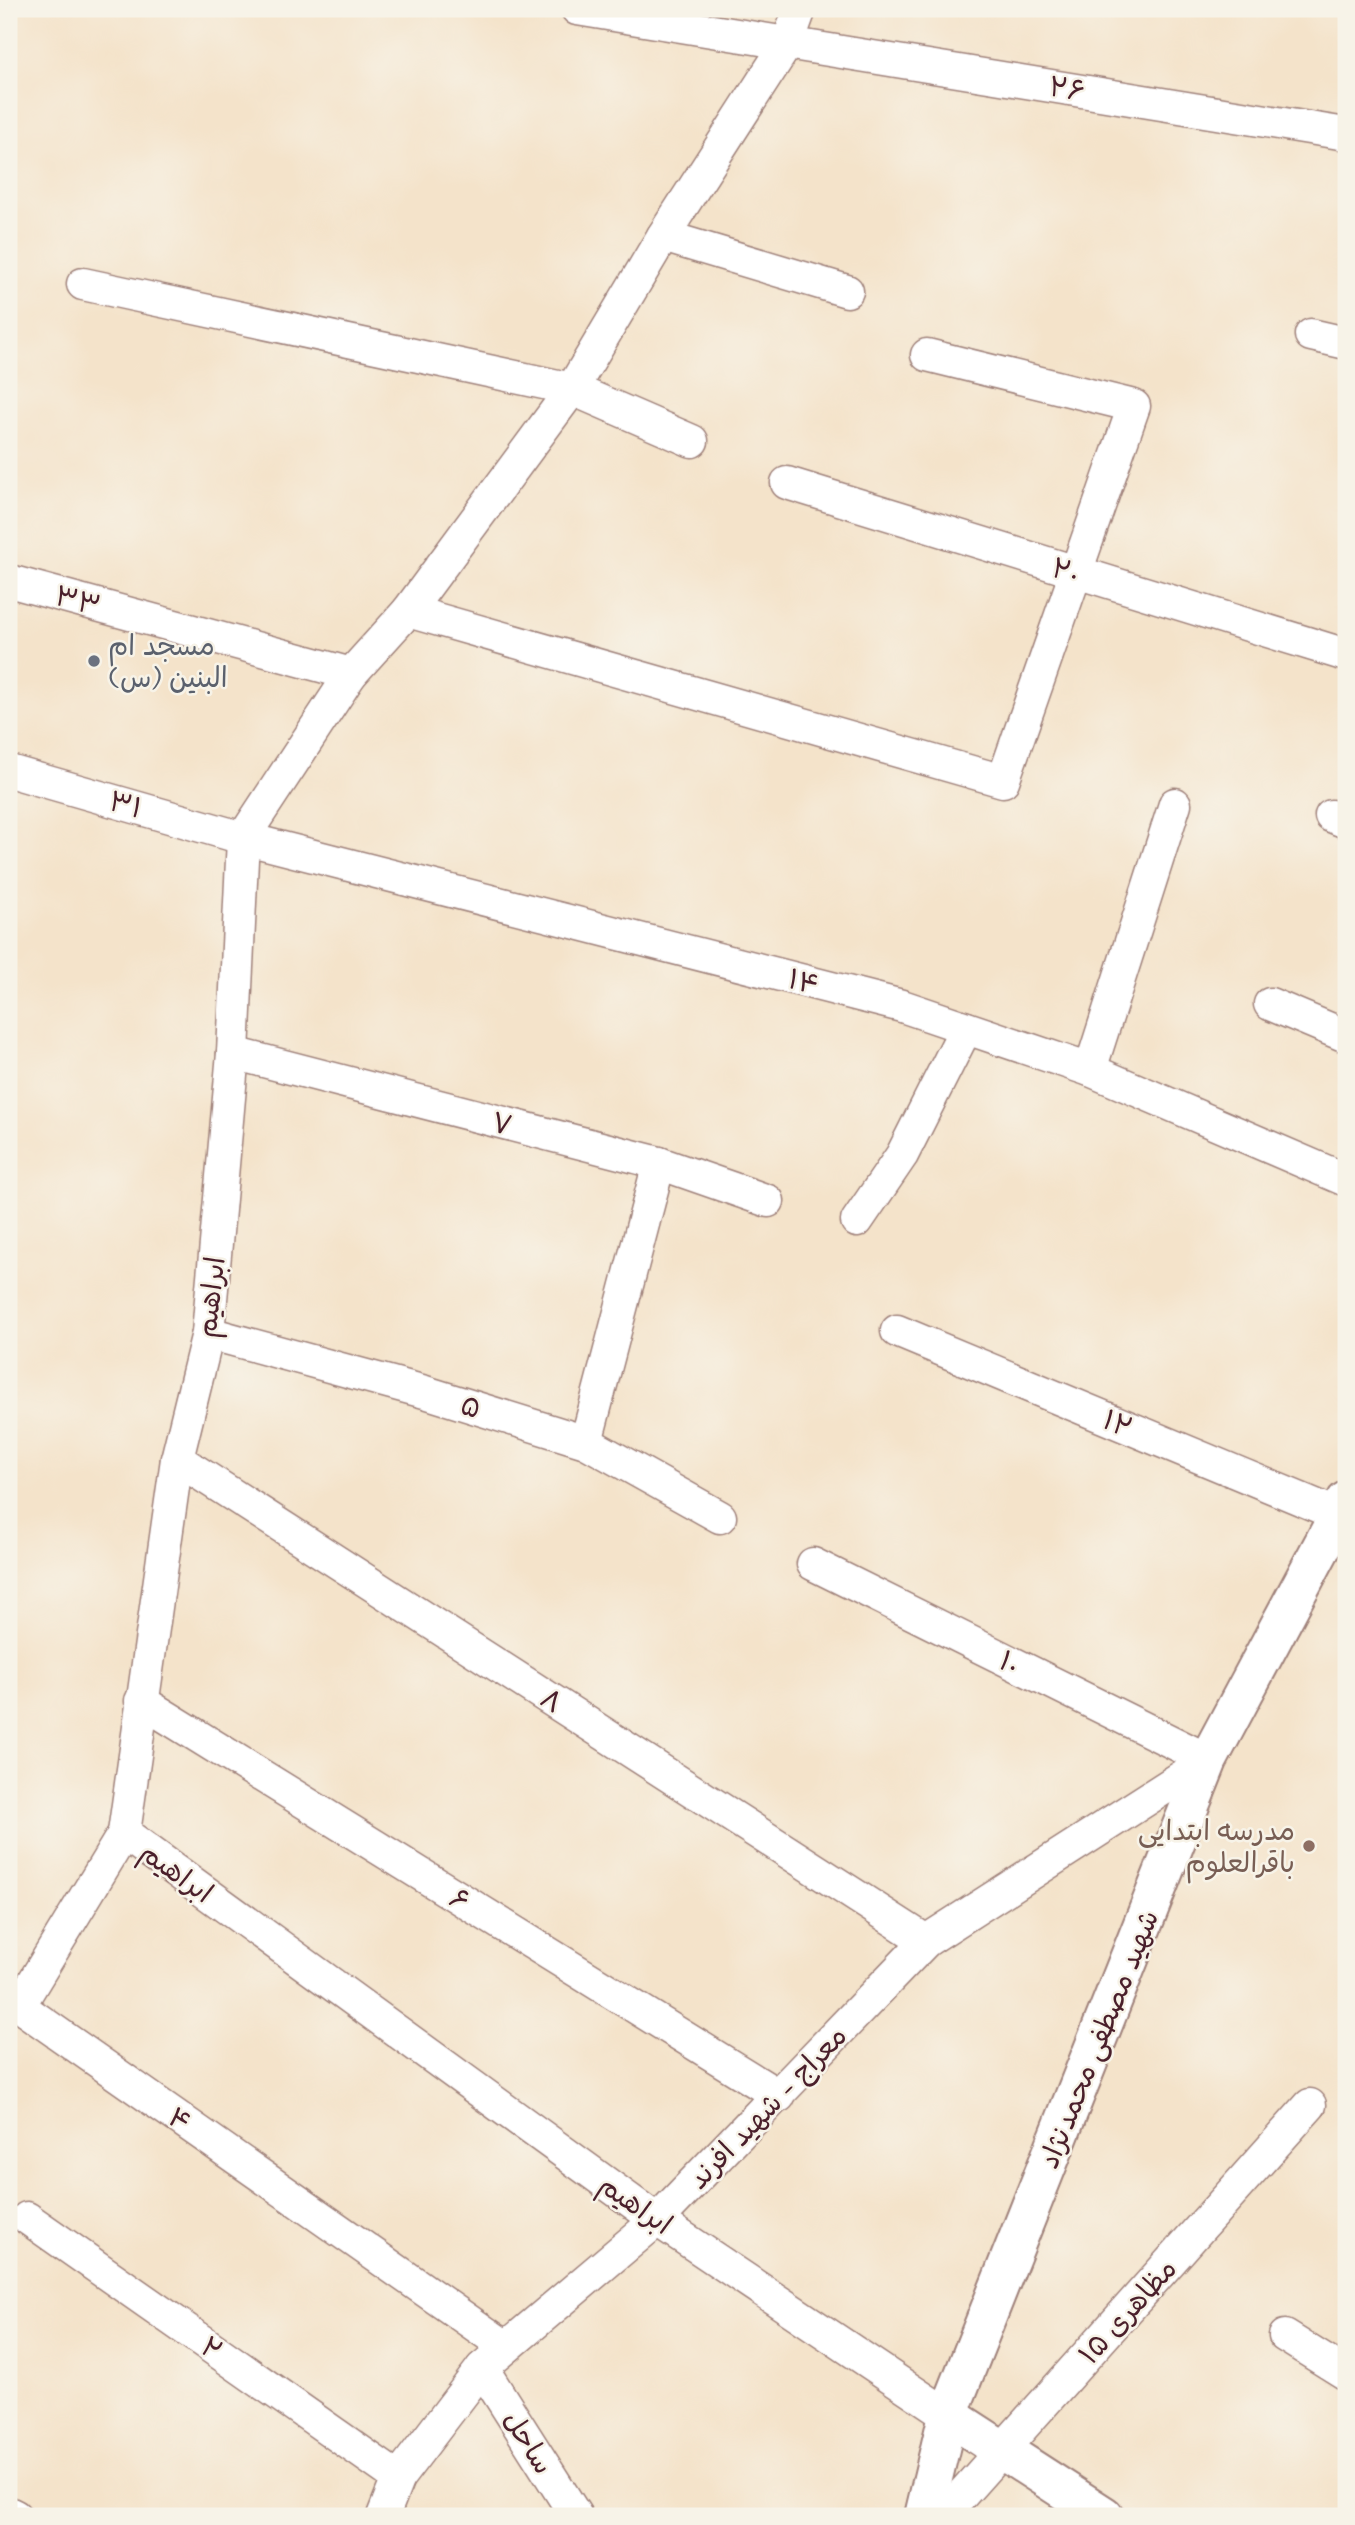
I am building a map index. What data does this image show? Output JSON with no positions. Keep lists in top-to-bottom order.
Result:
{
  "streets": {
    "main road": ["شهید مصطفی محمدنژاد"],
    "street": [
      "۲۶",
      "۲۰",
      "۳۳",
      "۳۱",
      "۱۴",
      "۷",
      "ابراهیم",
      "۵",
      "۱۲",
      "۱۰",
      "۸",
      "۶",
      "معراج - شهید افرند",
      "۴",
      "۱۵ مظاهری",
      "۲",
      "ساحل"
    ]
  },
  "crossings": [
    ["۳۱", "۱۴"],
    ["۳۱", "ابراهیم"],
    ["۱۴", "ابراهیم"],
    ["۷", "ابراهیم"],
    ["ابراهیم", "۵"],
    ["ابراهیم", "۸"],
    ["ابراهیم", "۶"],
    ["ابراهیم", "شهید مصطفی محمدنژاد"],
    ["ابراهیم", "معراج - شهید افرند"],
    ["ابراهیم", "۴"],
    ["۱۲", "شهید مصطفی محمدنژاد"],
    ["۱۰", "شهید مصطفی محمدنژاد"],
    ["۱۰", "معراج - شهید افرند"],
    ["۸", "معراج - شهید افرند"],
    ["۶", "معراج - شهید افرند"],
    ["شهید مصطفی محمدنژاد", "معراج - شهید افرند"],
    ["معراج - شهید افرند", "۴"],
    ["معراج - شهید افرند", "۲"],
    ["معراج - شهید افرند", "ساحل"]
  ],
  "places": ["مسجد ام البنین (س)", "مدرسه ابتدایی باقرالعلوم"]
}
